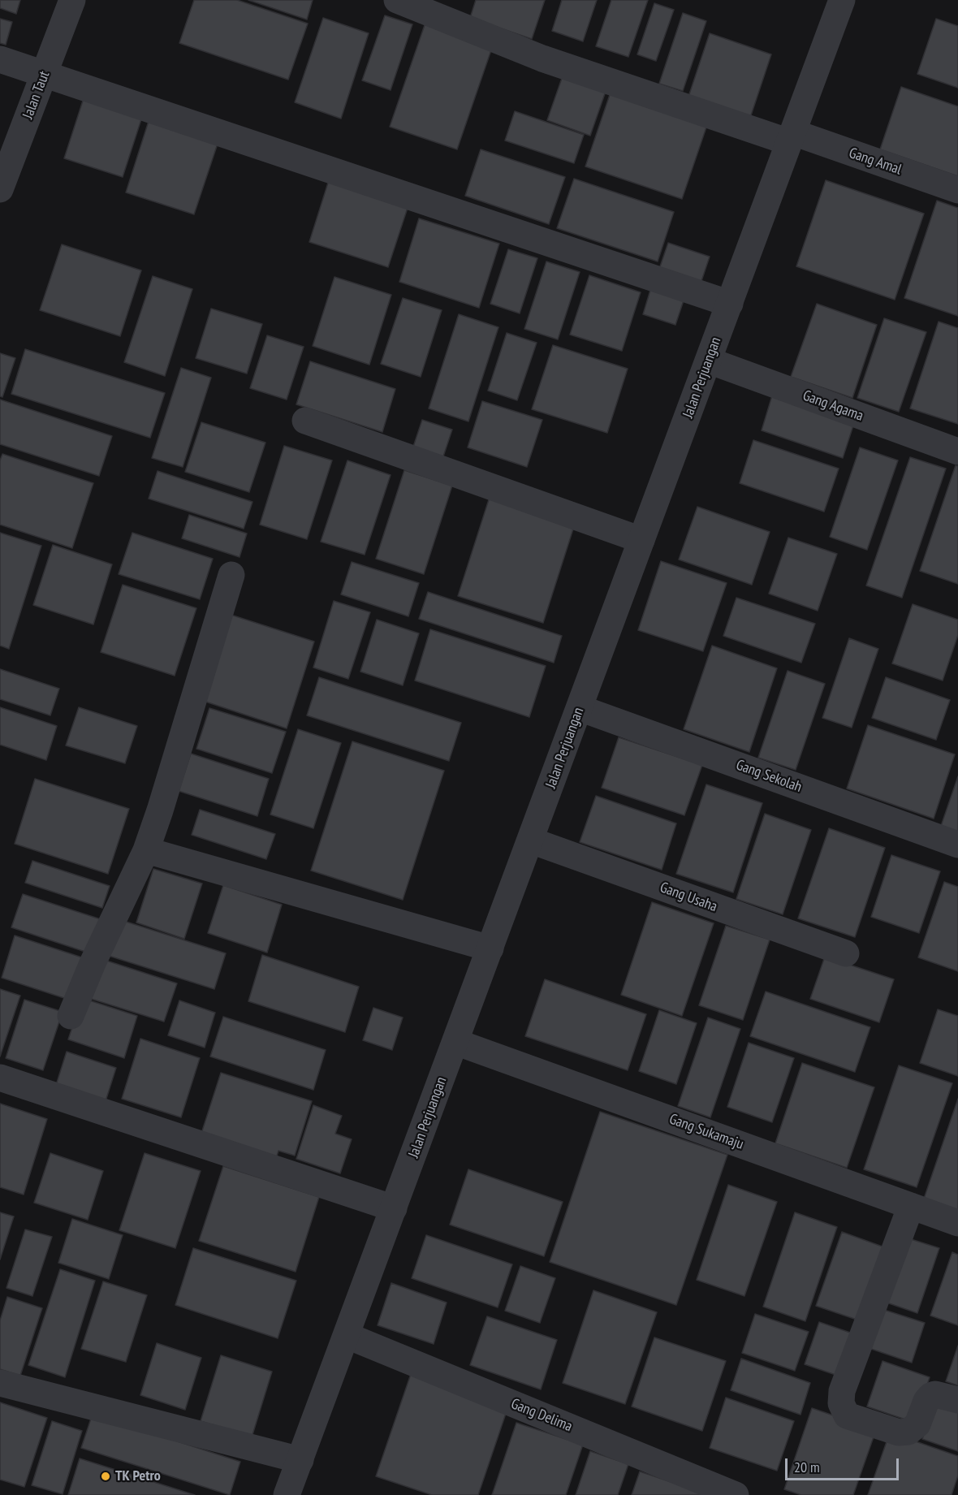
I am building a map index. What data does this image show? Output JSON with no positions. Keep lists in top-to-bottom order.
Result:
{
  "streets": {
    "street": [
      "Jalan Taut",
      "Gang Amal",
      "Jalan Perjuangan",
      "Gang Agama",
      "Gang Sekolah",
      "Gang Usaha",
      "Gang Sukamaju",
      "Gang Delima"
    ]
  },
  "crossings": [
    ["Gang Amal", "Jalan Perjuangan"],
    ["Jalan Perjuangan", "Gang Agama"],
    ["Jalan Perjuangan", "Gang Sekolah"],
    ["Jalan Perjuangan", "Gang Usaha"],
    ["Jalan Perjuangan", "Gang Sukamaju"],
    ["Jalan Perjuangan", "Gang Delima"]
  ],
  "places": ["TK Petro"],
  "scale_bar": "20 m"
}
